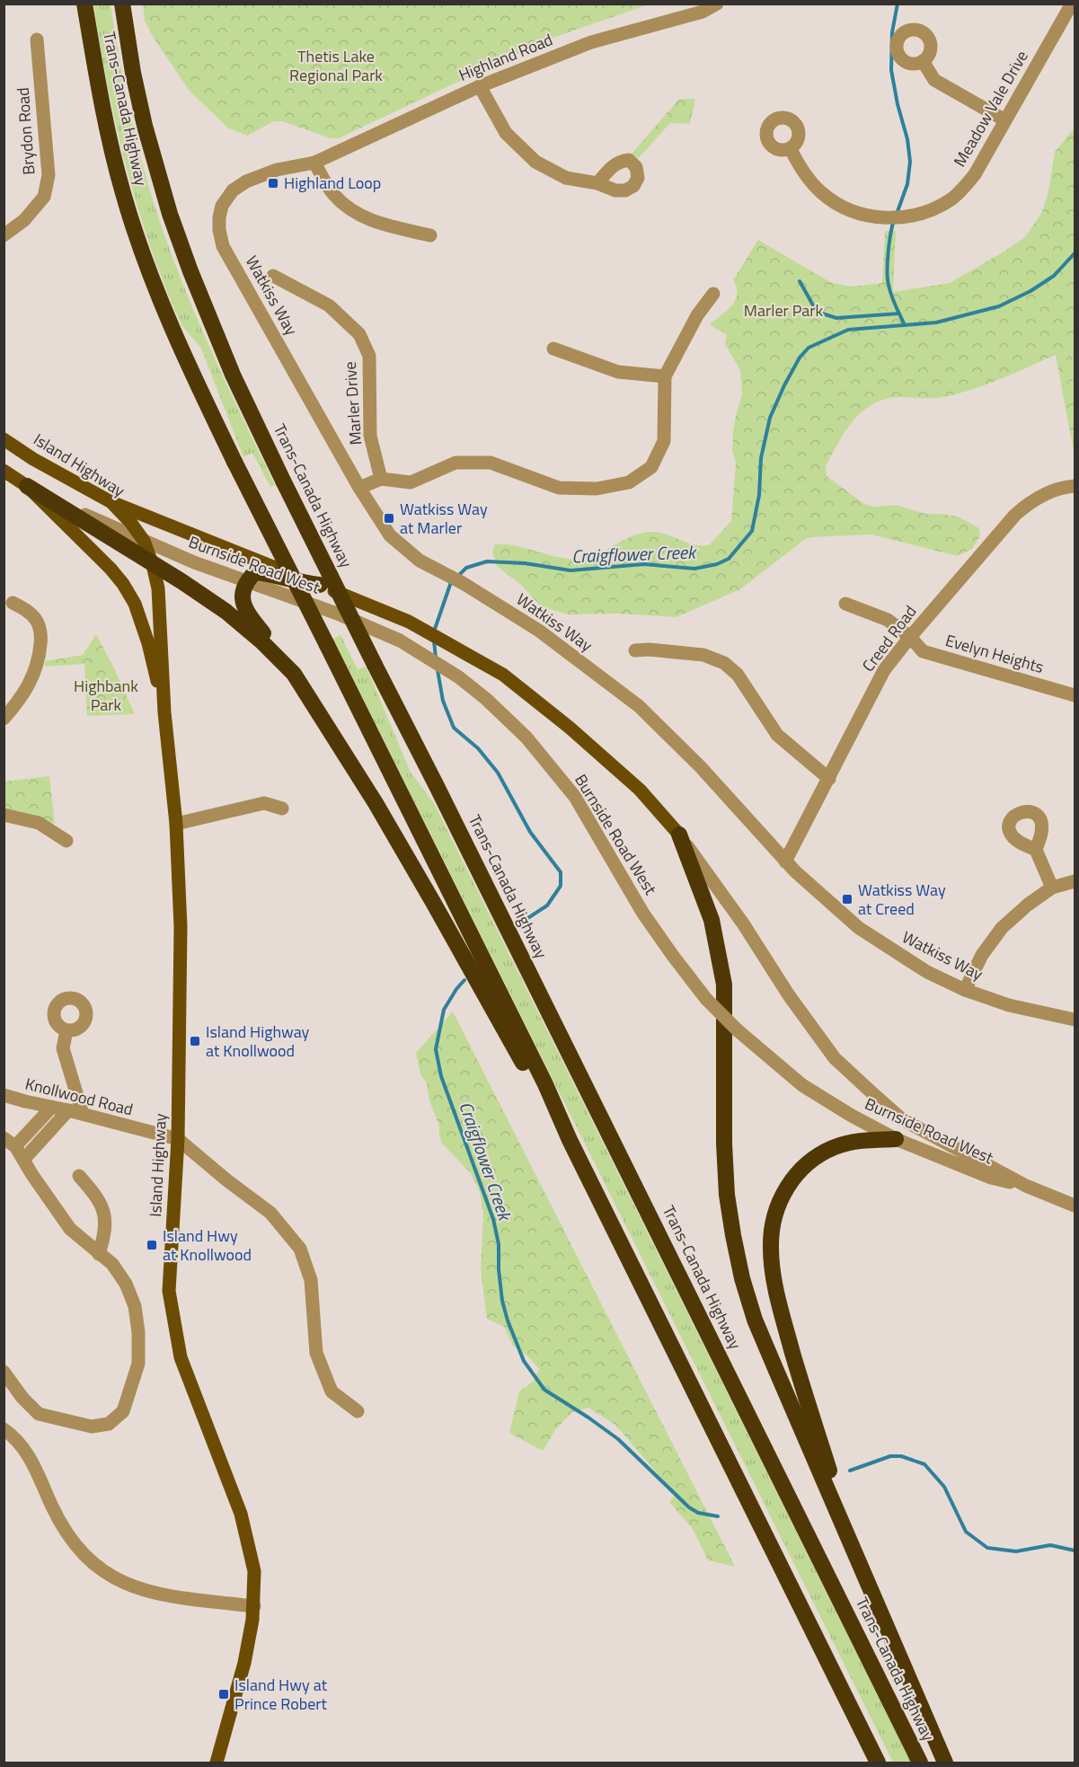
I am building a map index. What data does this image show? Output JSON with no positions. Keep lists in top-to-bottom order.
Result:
{
  "streets": {
    "highway": ["Trans-Canada Highway"],
    "main road": ["Island Highway", "Burnside Road West"],
    "street": [
      "Highland Road",
      "Meadow Vale Drive",
      "Brydon Road",
      "Watkiss Way",
      "Marler Drive",
      "Creed Road",
      "Evelyn Heights",
      "Knollwood Road"
    ]
  },
  "crossings": [
    ["Highland Road", "Watkiss Way"],
    ["Watkiss Way", "Creed Road"],
    ["Island Highway", "Burnside Road West"],
    ["Island Highway", "Knollwood Road"],
    ["Creed Road", "Evelyn Heights"]
  ],
  "water": ["Craigflower Creek"],
  "parks": ["Thetis Lake Regional Park", "Marler Park", "Highbank Park"],
  "places": {
    "transit": [
      "Highland Loop",
      "Watkiss Way at Marler",
      "Watkiss Way at Creed",
      "Island Highway at Knollwood",
      "Island Hwy at Knollwood",
      "Island Hwy at Prince Robert"
    ]
  }
}
